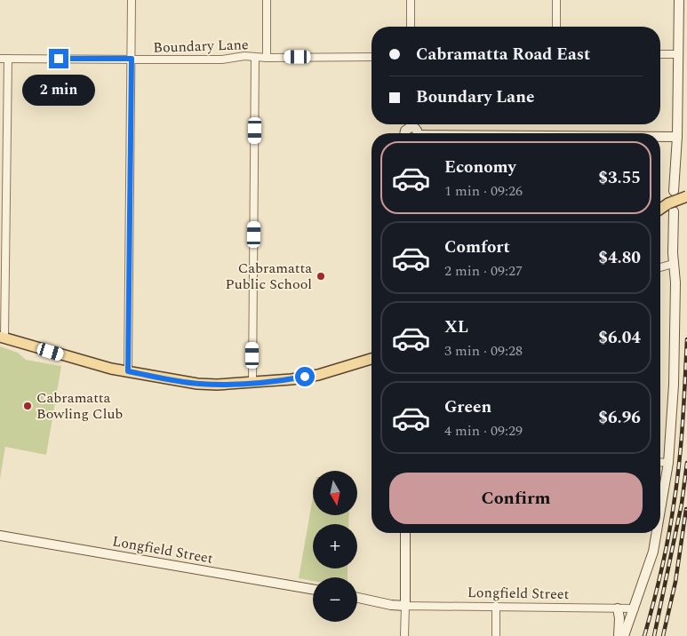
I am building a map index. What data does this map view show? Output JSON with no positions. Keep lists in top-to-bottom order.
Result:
{
  "streets": {
    "street": ["Boundary Lane", "Longfield Street"]
  },
  "places": ["Cabramatta Public School", "Cabramatta Bowling Club"],
  "north": "bottom",
  "page": {
    "banner": ["Cabramatta Road East", "Boundary Lane"],
    "bubble": "2 min",
    "list": [
      {
        "name": "Economy",
        "note": "1 min · 09:26",
        "value": "$3.55"
      },
      {
        "name": "Comfort",
        "note": "2 min · 09:27",
        "value": "$4.80"
      },
      {
        "name": "XL",
        "note": "3 min · 09:28",
        "value": "$6.04"
      },
      {
        "name": "Green",
        "note": "4 min · 09:29",
        "value": "$6.96"
      }
    ],
    "buttons": "Confirm",
    "map_buttons": ["+", "−"]
  }
}
